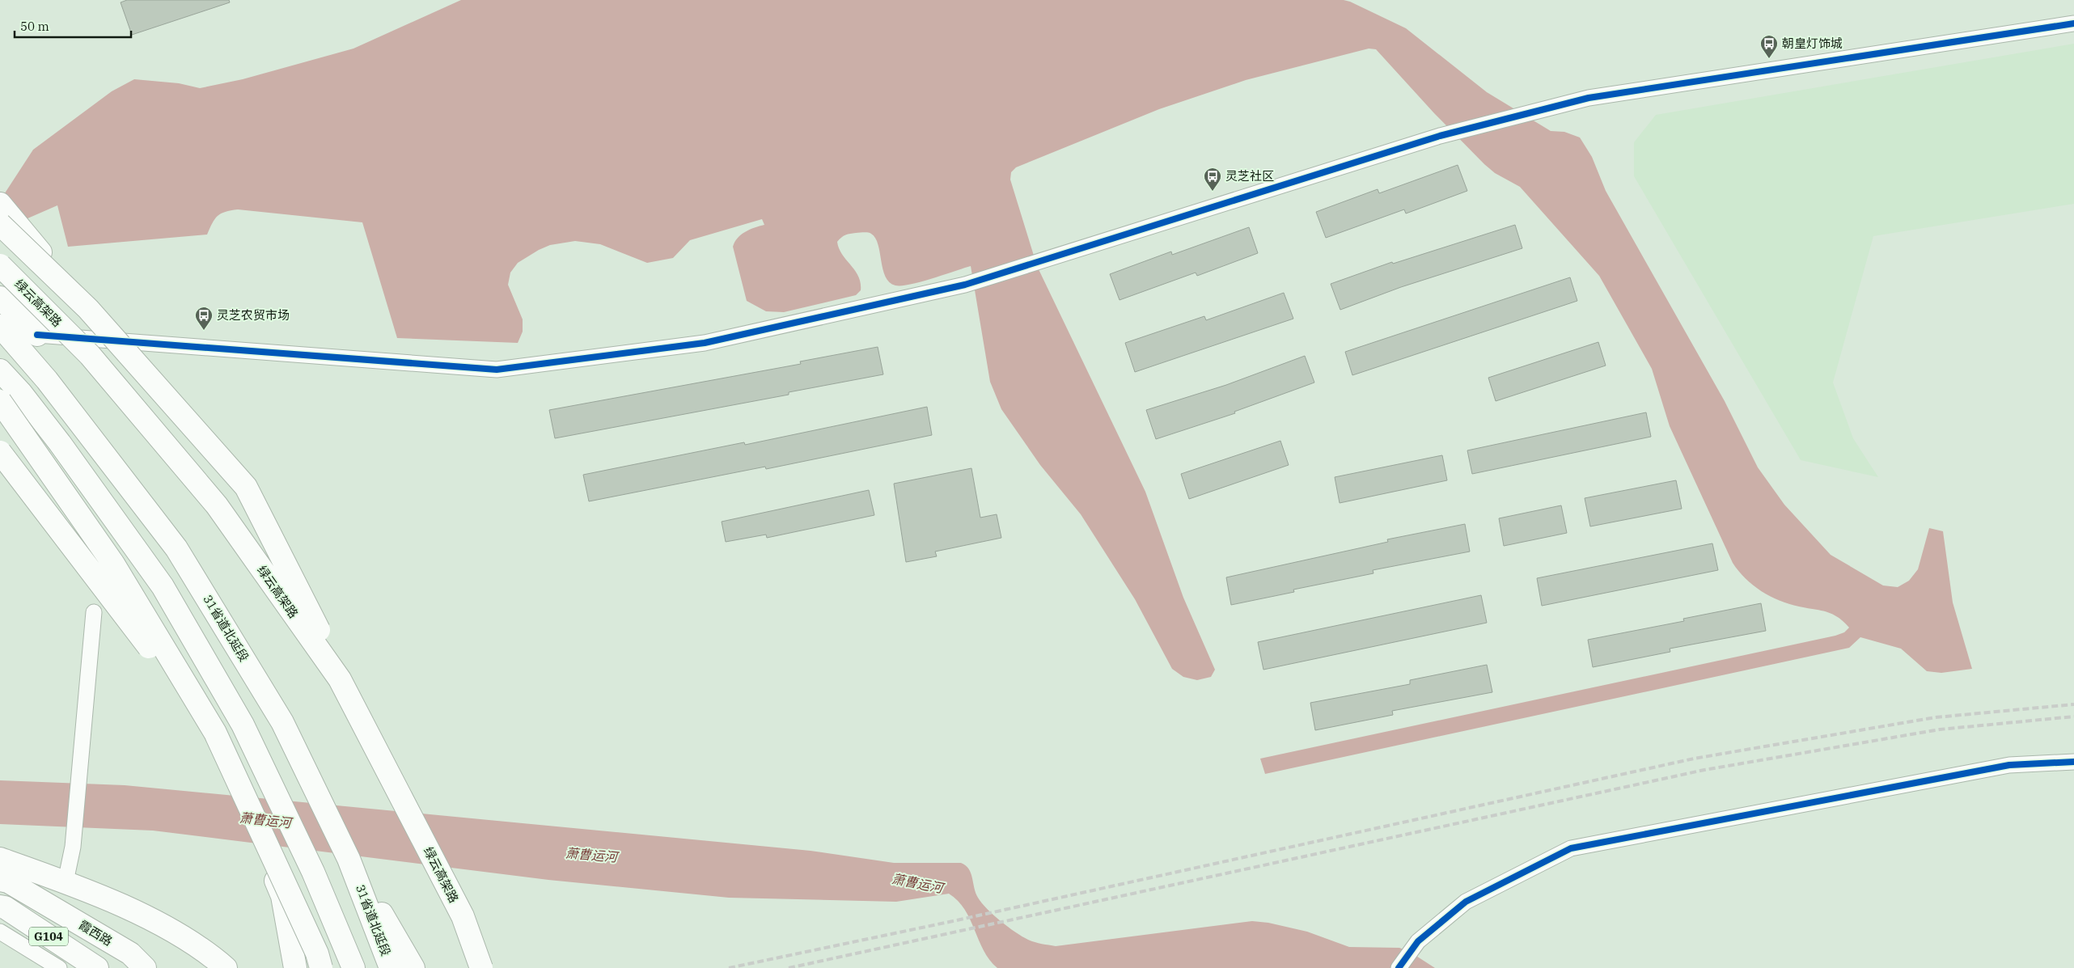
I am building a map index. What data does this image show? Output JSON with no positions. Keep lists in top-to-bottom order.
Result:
{
  "streets": {
    "main road": [
      "绿云高架路",
      "31省道北延段",
      "霞西路",
      "G104"
    ]
  },
  "water": ["萧曹运河"],
  "places": {
    "bus stop": ["朝皇灯饰城", "灵芝社区", "灵芝农贸市场"]
  },
  "scale_bar": "50 m"
}
